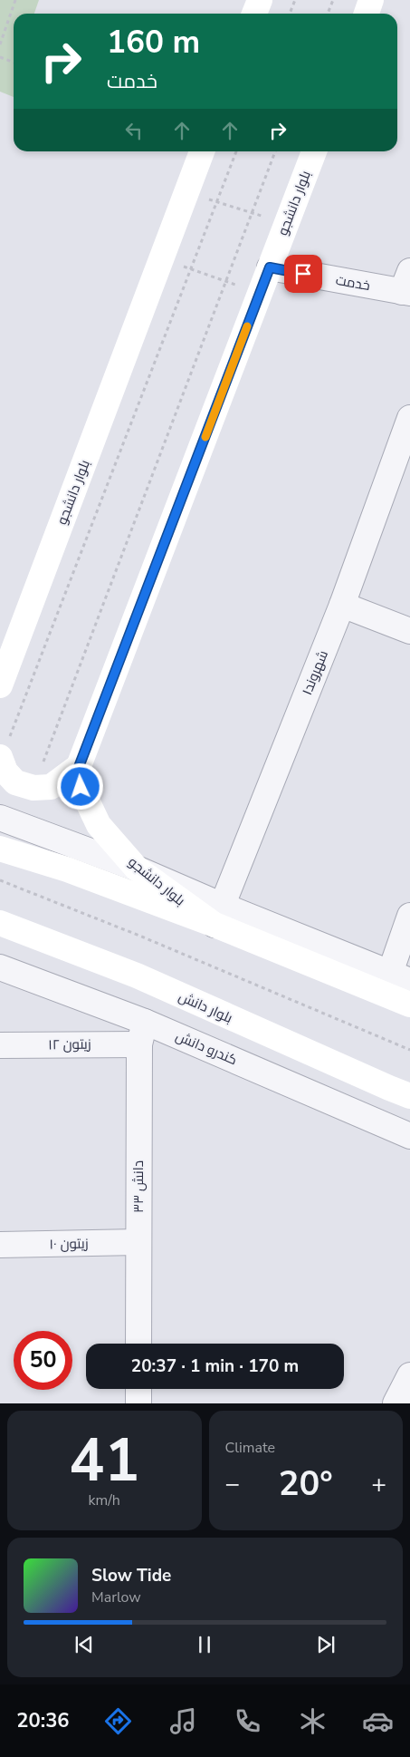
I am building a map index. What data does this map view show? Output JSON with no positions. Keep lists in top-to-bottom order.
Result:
{
  "streets": {
    "main road": ["بلوار دانشجو", "بلوار دانش"],
    "street": [
      "خدمت",
      "شهروند۱",
      "زیتون ۱۲",
      "کندرو دانش",
      "دانش ۳۳",
      "زیتون ۱۰"
    ]
  },
  "crossings": [
    ["بلوار دانشجو", "خدمت"],
    ["بلوار دانشجو", "شهروند۱"],
    ["زیتون ۱۲", "کندرو دانش"],
    ["زیتون ۱۲", "دانش ۳۳"],
    ["کندرو دانش", "دانش ۳۳"],
    ["دانش ۳۳", "زیتون ۱۰"]
  ],
  "page": {
    "turn": ["160 m", "خدمت"],
    "limit": "50",
    "trip": "20:37 · 1 min · 170 m",
    "tile": [
      ["41", "km/h"],
      "Climate"
    ],
    "heat": ["−", "20°", "+"],
    "song": ["Slow Tide", "Marlow"],
    "tabs": "20:36"
  }
}
